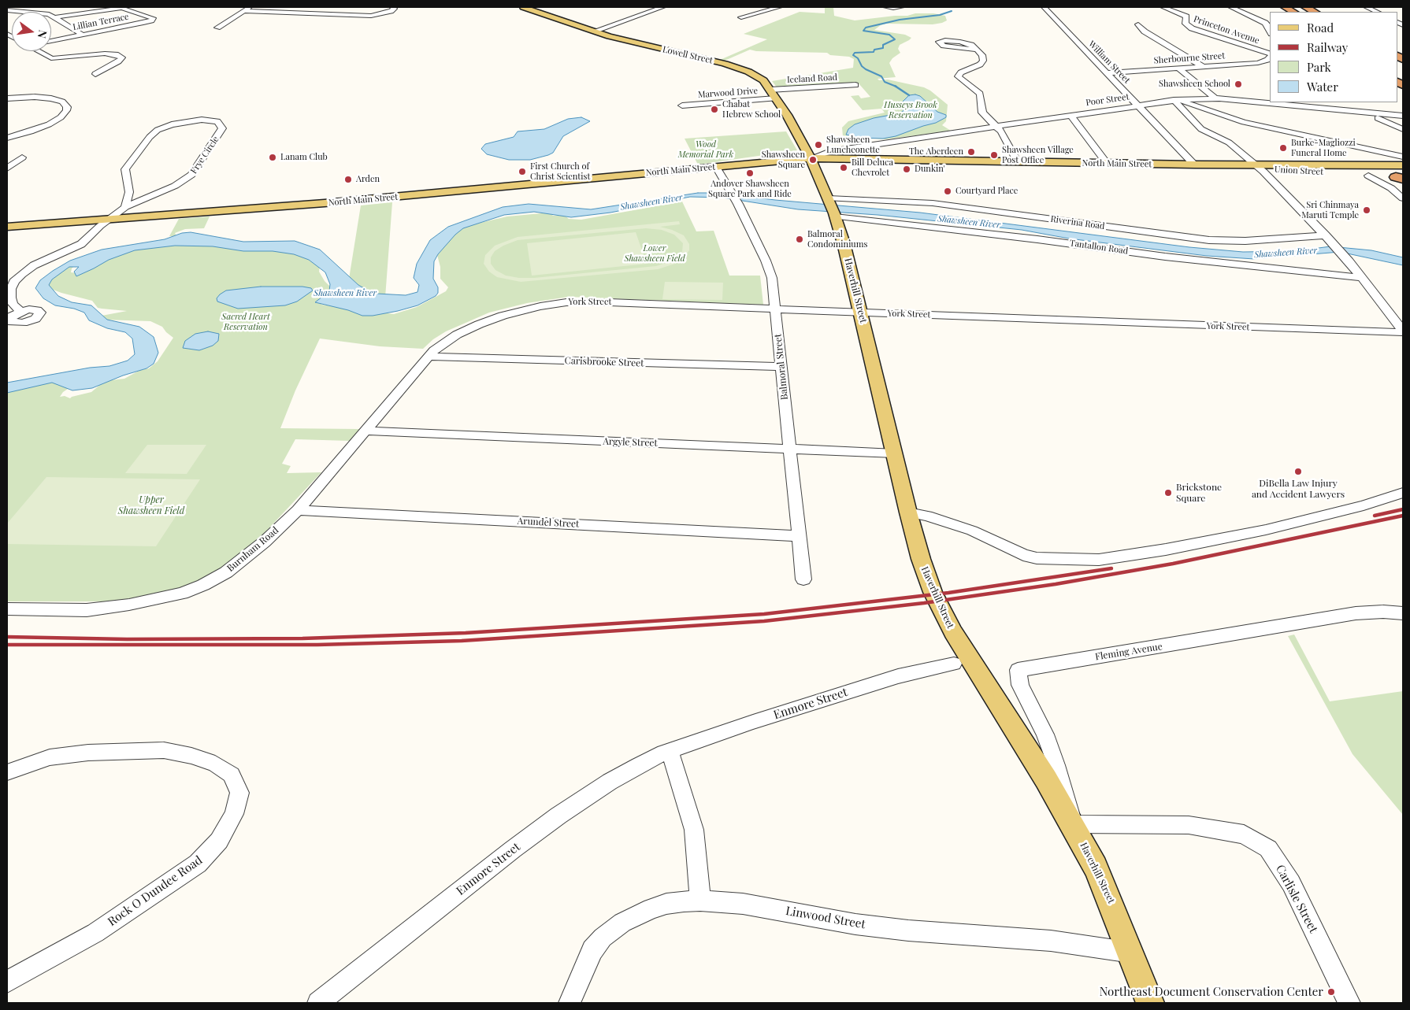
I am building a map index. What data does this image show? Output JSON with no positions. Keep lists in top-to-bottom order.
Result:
{
  "streets": {
    "main road": [
      "Lowell Street",
      "North Main Street",
      "Union Street",
      "Haverhill Street"
    ],
    "street": [
      "Lillian Terrace",
      "Princeton Avenue",
      "Sherbourne Street",
      "William Street",
      "Iceland Road",
      "Marwood Drive",
      "Poor Street",
      "Frye Circle",
      "Riverina Road",
      "Tantallon Road",
      "York Street",
      "Carisbrooke Street",
      "Balmoral Street",
      "Argyle Street",
      "Arundel Street",
      "Burnham Road",
      "Fleming Avenue",
      "Enmore Street",
      "Rock O Dundee Road",
      "Carlisle Street",
      "Linwood Street"
    ]
  },
  "crossings": [
    ["Lowell Street", "Iceland Road"],
    ["Lowell Street", "Marwood Drive"],
    ["Lowell Street", "Poor Street"],
    ["Lowell Street", "North Main Street"],
    ["Lowell Street", "Haverhill Street"],
    ["Sherbourne Street", "William Street"],
    ["William Street", "Poor Street"],
    ["William Street", "North Main Street"],
    ["William Street", "Union Street"],
    ["Poor Street", "North Main Street"],
    ["Poor Street", "Haverhill Street"],
    ["Frye Circle", "North Main Street"],
    ["North Main Street", "Union Street"],
    ["North Main Street", "Haverhill Street"],
    ["North Main Street", "Balmoral Street"],
    ["Riverina Road", "Tantallon Road"],
    ["Riverina Road", "Haverhill Street"],
    ["Tantallon Road", "Haverhill Street"],
    ["Haverhill Street", "York Street"],
    ["Haverhill Street", "Argyle Street"],
    ["Haverhill Street", "Fleming Avenue"],
    ["Haverhill Street", "Carlisle Street"],
    ["Haverhill Street", "Linwood Street"],
    ["York Street", "Carisbrooke Street"],
    ["York Street", "Balmoral Street"],
    ["York Street", "Burnham Road"],
    ["Carisbrooke Street", "Balmoral Street"],
    ["Carisbrooke Street", "Burnham Road"],
    ["Balmoral Street", "Argyle Street"],
    ["Balmoral Street", "Arundel Street"],
    ["Argyle Street", "Burnham Road"],
    ["Arundel Street", "Burnham Road"],
    ["Fleming Avenue", "Carlisle Street"]
  ],
  "water": ["Shawsheen River"],
  "parks": [
    "Husseys Brook Reservation",
    "Wood Memorial Park",
    "Lower Shawsheen Field",
    "Sacred Heart Reservation",
    "Upper Shawsheen Field"
  ],
  "places": [
    "Shawsheen School",
    "Chabat Hebrew School",
    "Shawsheen Luncheonette",
    "Burke-Magliozzi Funeral Home",
    "The Aberdeen",
    "Shawsheen Village Post Office",
    "Lanam Club",
    "Shawsheen Square",
    "Bill Deluca Chevrolet",
    "Dunkin'",
    "First Church of Christ Scientist",
    "Andover Shawsheen Square Park and Ride",
    "Arden",
    "Courtyard Place",
    "Sri Chinmaya Maruti Temple",
    "Balmoral Condominiums",
    "DiBella Law Injury and Accident Lawyers",
    "Brickstone Square",
    "Northeast Document Conservation Center"
  ],
  "legend": [
    "Road",
    "Railway",
    "Park",
    "Water"
  ],
  "north": "right"
}
